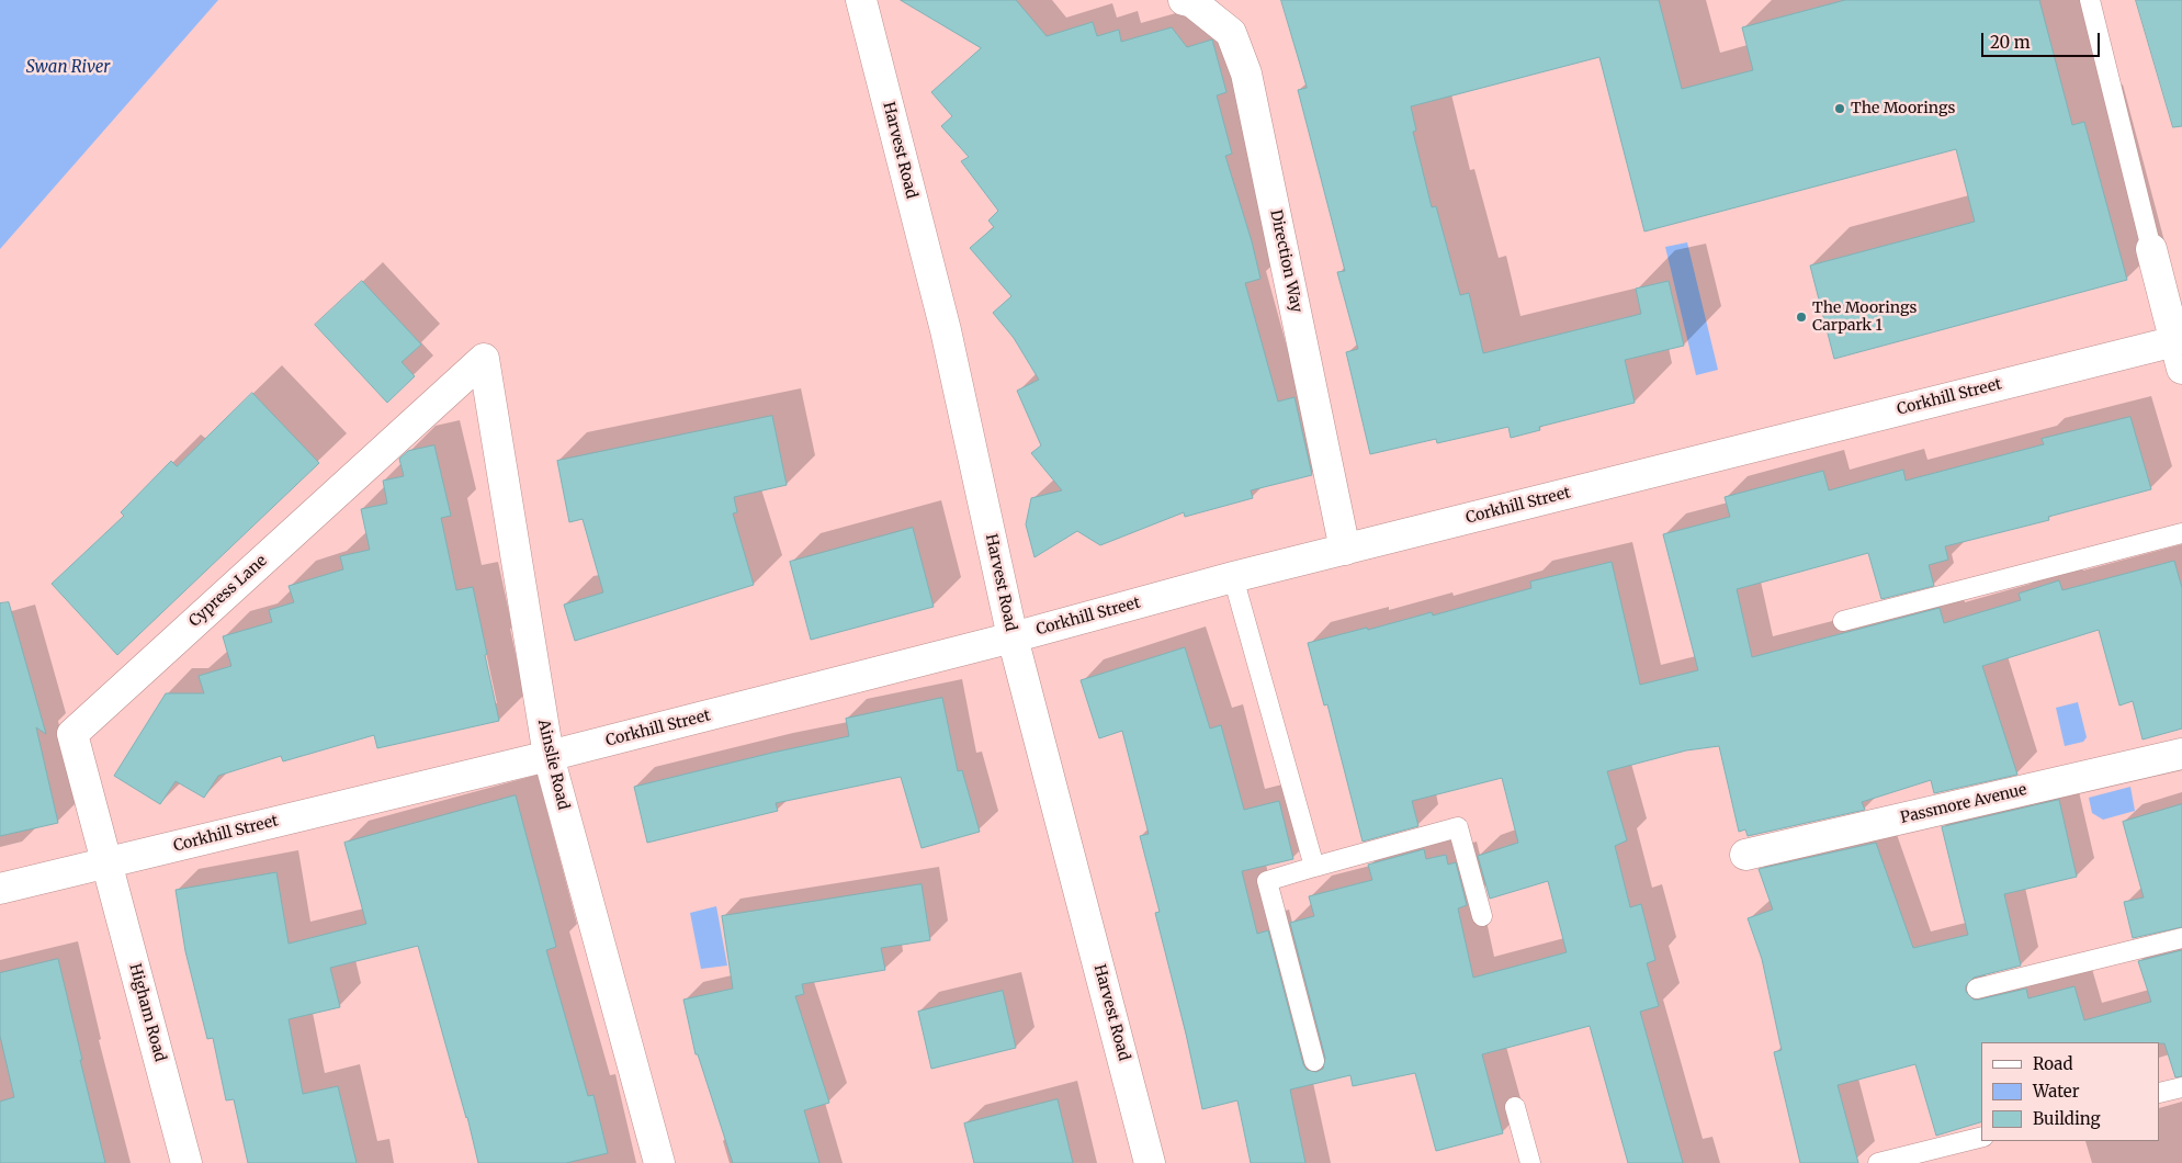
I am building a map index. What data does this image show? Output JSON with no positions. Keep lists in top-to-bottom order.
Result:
{
  "streets": {
    "street": [
      "Harvest Road",
      "Direction Way",
      "Corkhill Street",
      "Cypress Lane",
      "Ainslie Road",
      "Passmore Avenue",
      "Higham Road"
    ]
  },
  "crossings": [
    ["Harvest Road", "Corkhill Street"],
    ["Direction Way", "Corkhill Street"],
    ["Corkhill Street", "Cypress Lane"],
    ["Corkhill Street", "Ainslie Road"],
    ["Corkhill Street", "Higham Road"],
    ["Cypress Lane", "Ainslie Road"],
    ["Cypress Lane", "Higham Road"]
  ],
  "water": ["Swan River"],
  "places": ["The Moorings", "The Moorings Carpark 1"],
  "legend": ["Road", "Water", "Building"],
  "scale_bar": "20 m"
}
